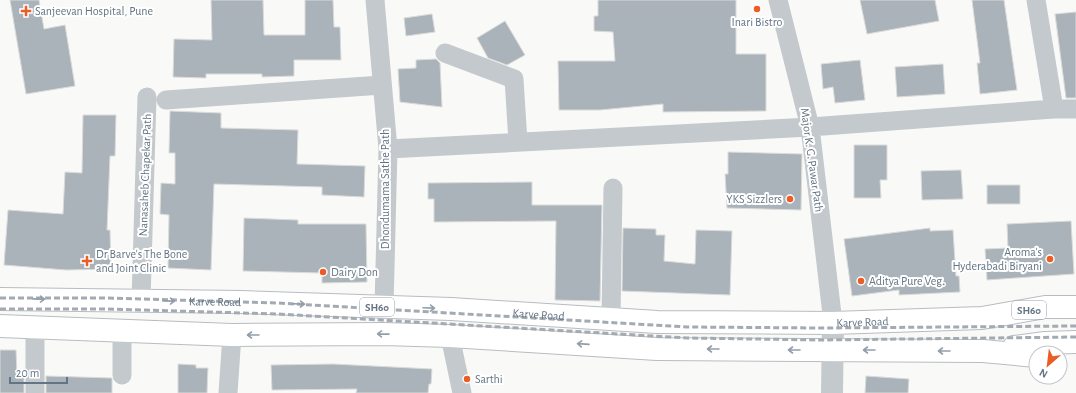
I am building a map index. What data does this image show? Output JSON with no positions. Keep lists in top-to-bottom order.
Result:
{
  "streets": {
    "main road": ["Karve Road", "SH60"],
    "street": ["Major K. G. Pawar Path", "Nanasaheb Chapekar Path", "Dhondumama Sathe Path"]
  },
  "crossings": [
    ["Major K. G. Pawar Path", "Karve Road"],
    ["Nanasaheb Chapekar Path", "Karve Road"],
    ["Dhondumama Sathe Path", "Karve Road"]
  ],
  "places": {
    "other": [
      "Inari Bistro",
      "YKS Sizzlers",
      "Aroma's Hyderabadi Biryani",
      "Dairy Don",
      "Aditya Pure Veg.",
      "Sarthi"
    ],
    "health": ["Sanjeevan Hospital, Pune", "Dr Barve's The Bone and Joint Clinic"]
  },
  "scale_bar": "20 m",
  "north": "bottom left"
}
